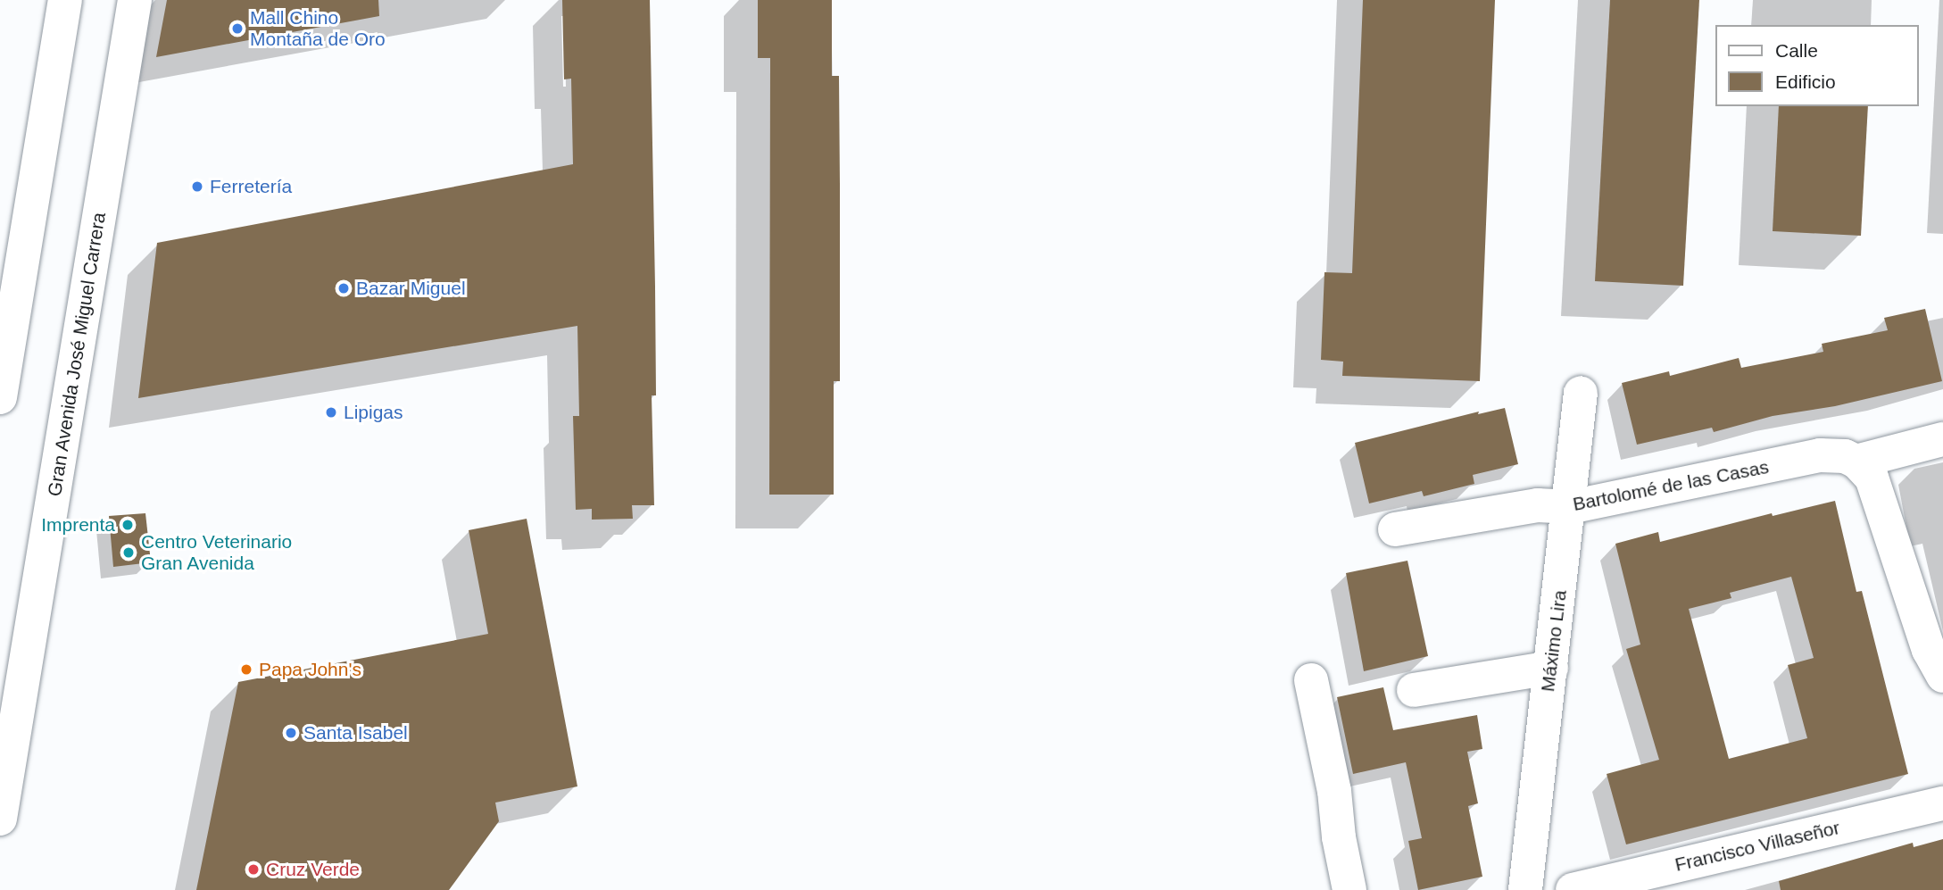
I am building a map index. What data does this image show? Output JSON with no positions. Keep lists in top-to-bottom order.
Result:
{
  "streets": {
    "street": [
      "Gran Avenida José Miguel Carrera",
      "Bartolomé de las Casas",
      "Máximo Lira",
      "Francisco Villaseñor"
    ]
  },
  "crossings": [
    ["Bartolomé de las Casas", "Máximo Lira"]
  ],
  "places": [
    "Mall Chino Montaña de Oro",
    "Ferretería",
    "Bazar Miguel",
    "Lipigas",
    "Imprenta",
    "Centro Veterinario Gran Avenida",
    "Papa John's",
    "Santa Isabel",
    "Cruz Verde"
  ],
  "legend": ["Calle", "Edificio"]
}
